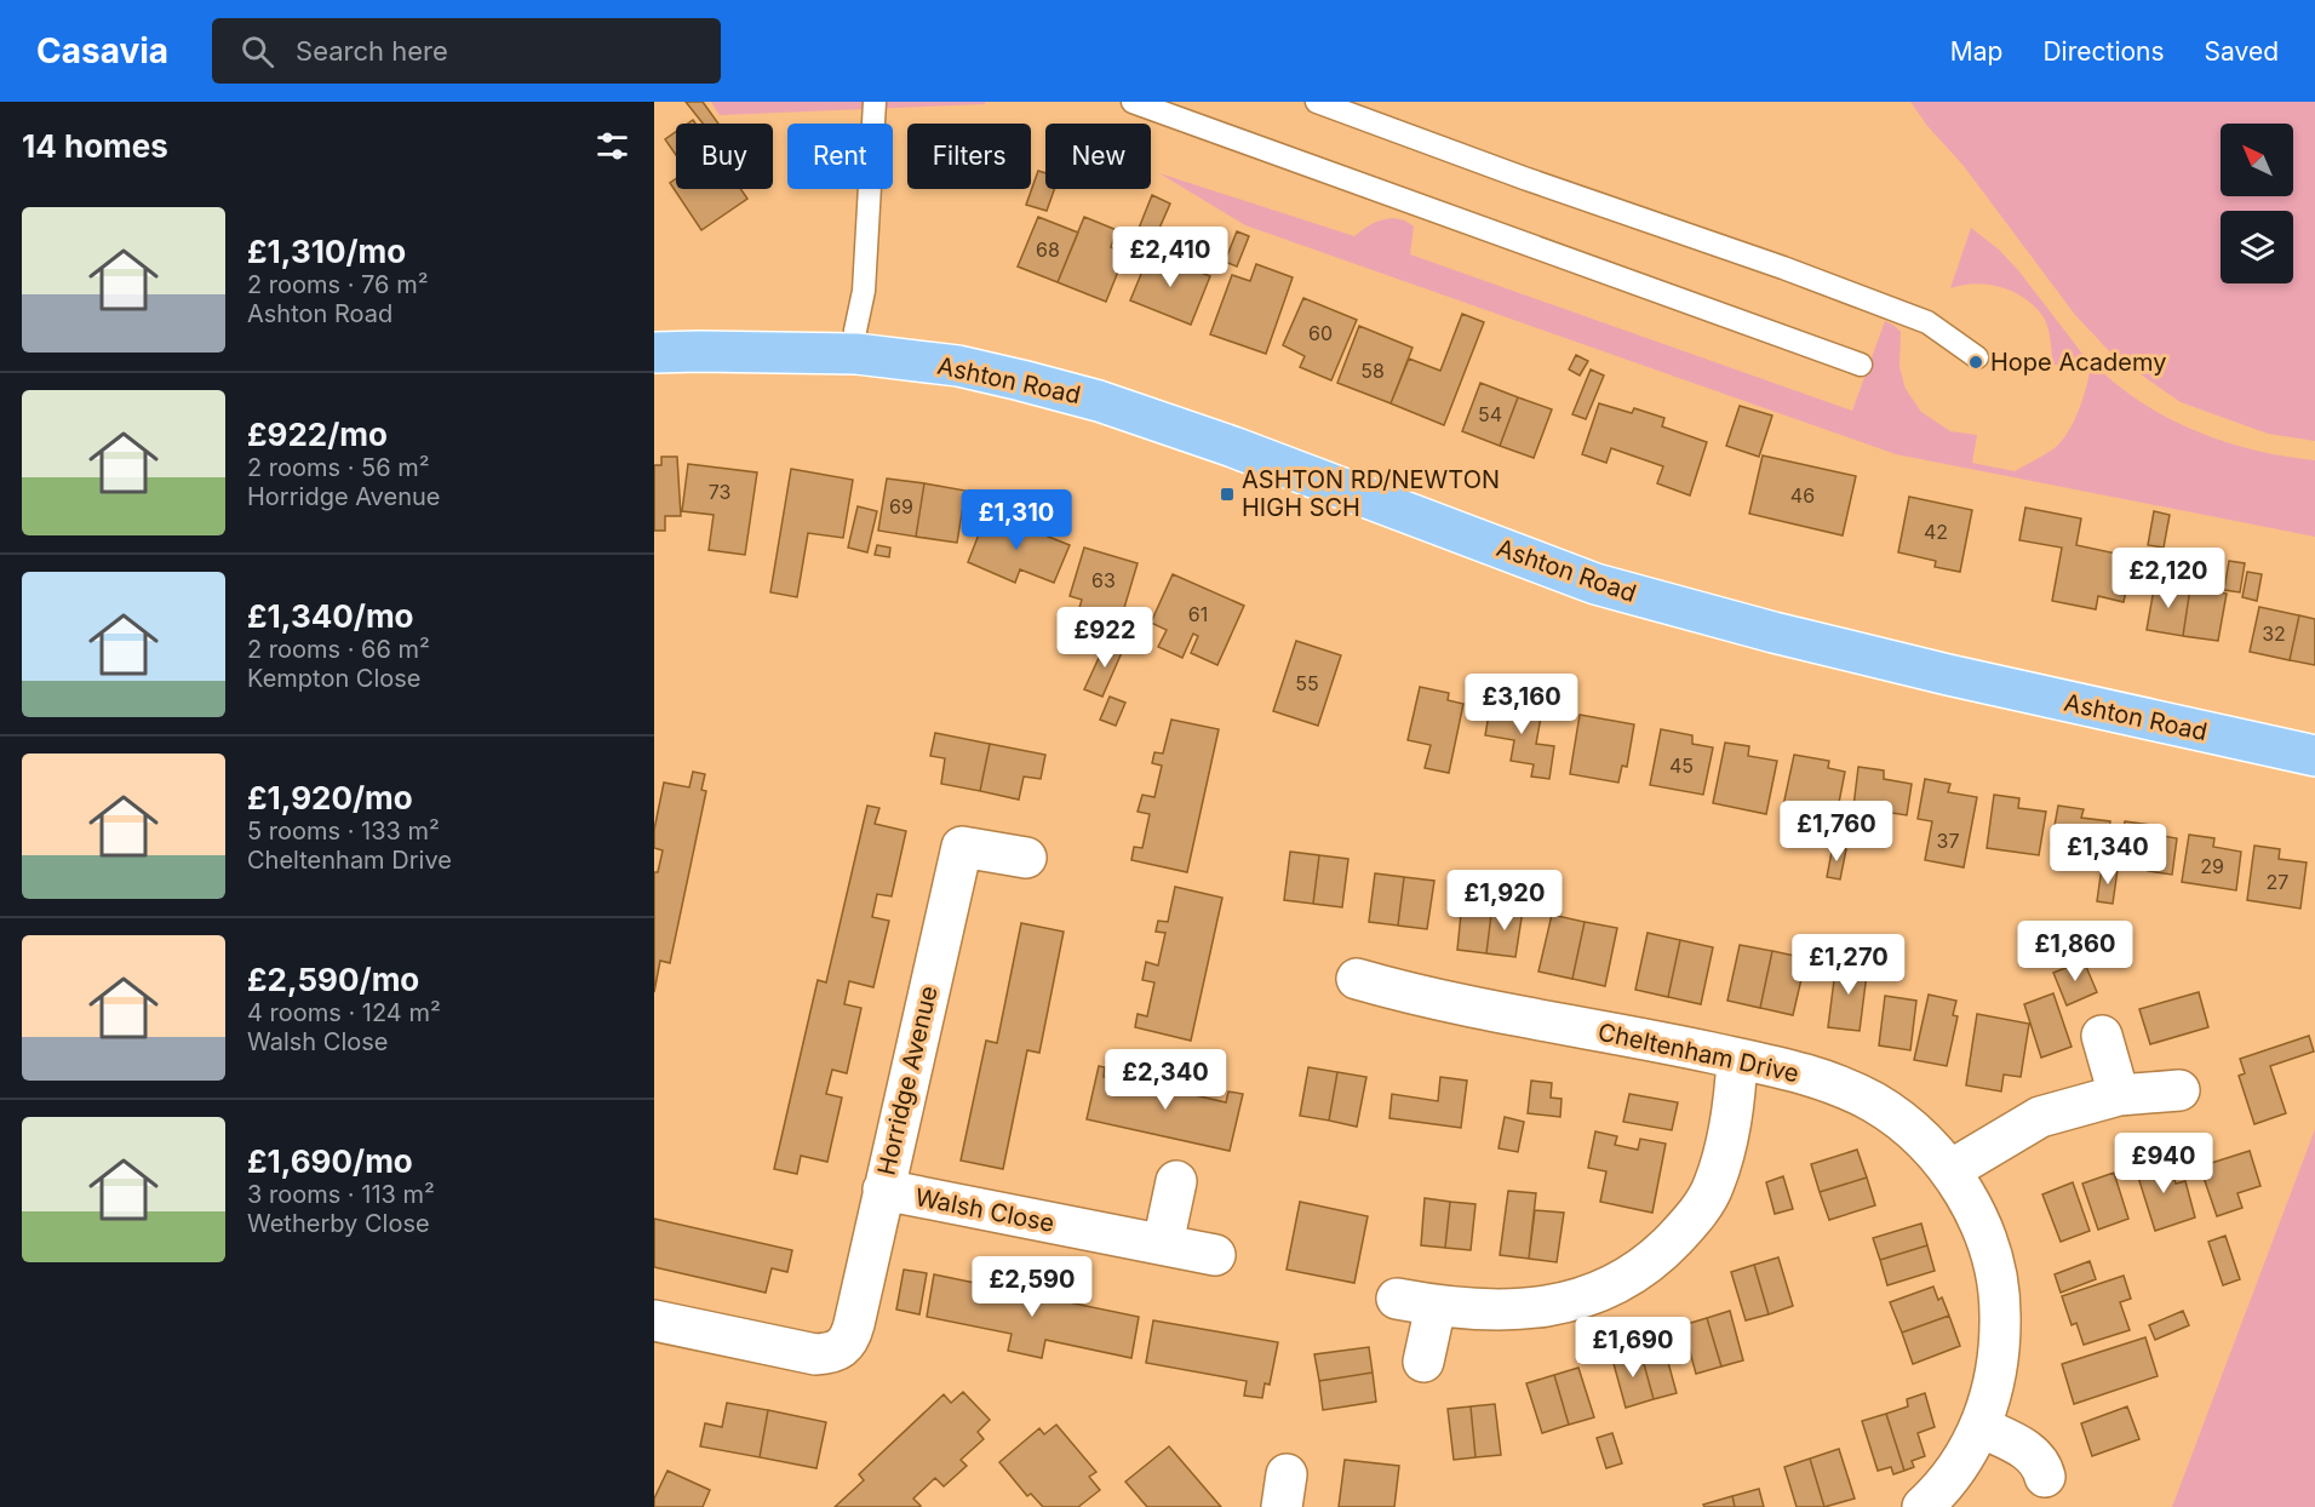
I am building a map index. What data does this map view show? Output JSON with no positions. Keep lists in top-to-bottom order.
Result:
{
  "streets": {
    "main road": ["Ashton Road"],
    "street": ["Cheltenham Drive", "Horridge Avenue", "Walsh Close"]
  },
  "crossings": [
    ["Horridge Avenue", "Walsh Close"]
  ],
  "places": {
    "other": ["Hope Academy"],
    "transit": ["ASHTON RD/NEWTON HIGH SCH"]
  },
  "house_numbers": [
    "68",
    "60",
    "58",
    "54",
    "73",
    "46",
    "69",
    "42",
    "63",
    "61",
    "32",
    "55",
    "45",
    "37",
    "29",
    "27"
  ],
  "north": "top left",
  "page": {
    "header": "Casavia",
    "search": "Search here",
    "nav": ["Map", "Directions", "Saved"],
    "heading": "14 homes",
    "chip": [
      "Buy",
      "Rent",
      "Filters",
      "New"
    ],
    "list": [
      {
        "name": "£1,310/mo",
        "note": "2 rooms · 76 m² · Ashton Road"
      },
      {
        "name": "£922/mo",
        "note": "2 rooms · 56 m² · Horridge Avenue"
      },
      {
        "name": "£1,340/mo",
        "note": "2 rooms · 66 m² · Kempton Close"
      },
      {
        "name": "£1,920/mo",
        "note": "5 rooms · 133 m² · Cheltenham Drive"
      },
      {
        "name": "£2,590/mo",
        "note": "4 rooms · 124 m² · Walsh Close"
      },
      {
        "name": "£1,690/mo",
        "note": "3 rooms · 113 m² · Wetherby Close"
      }
    ],
    "price": [
      "£2,410",
      "£1,310",
      "£2,120",
      "£922",
      "£3,160",
      "£1,760",
      "£1,340",
      "£1,920",
      "£1,860",
      "£1,270",
      "£2,340",
      "£940",
      "£2,590",
      "£1,690"
    ]
  }
}
